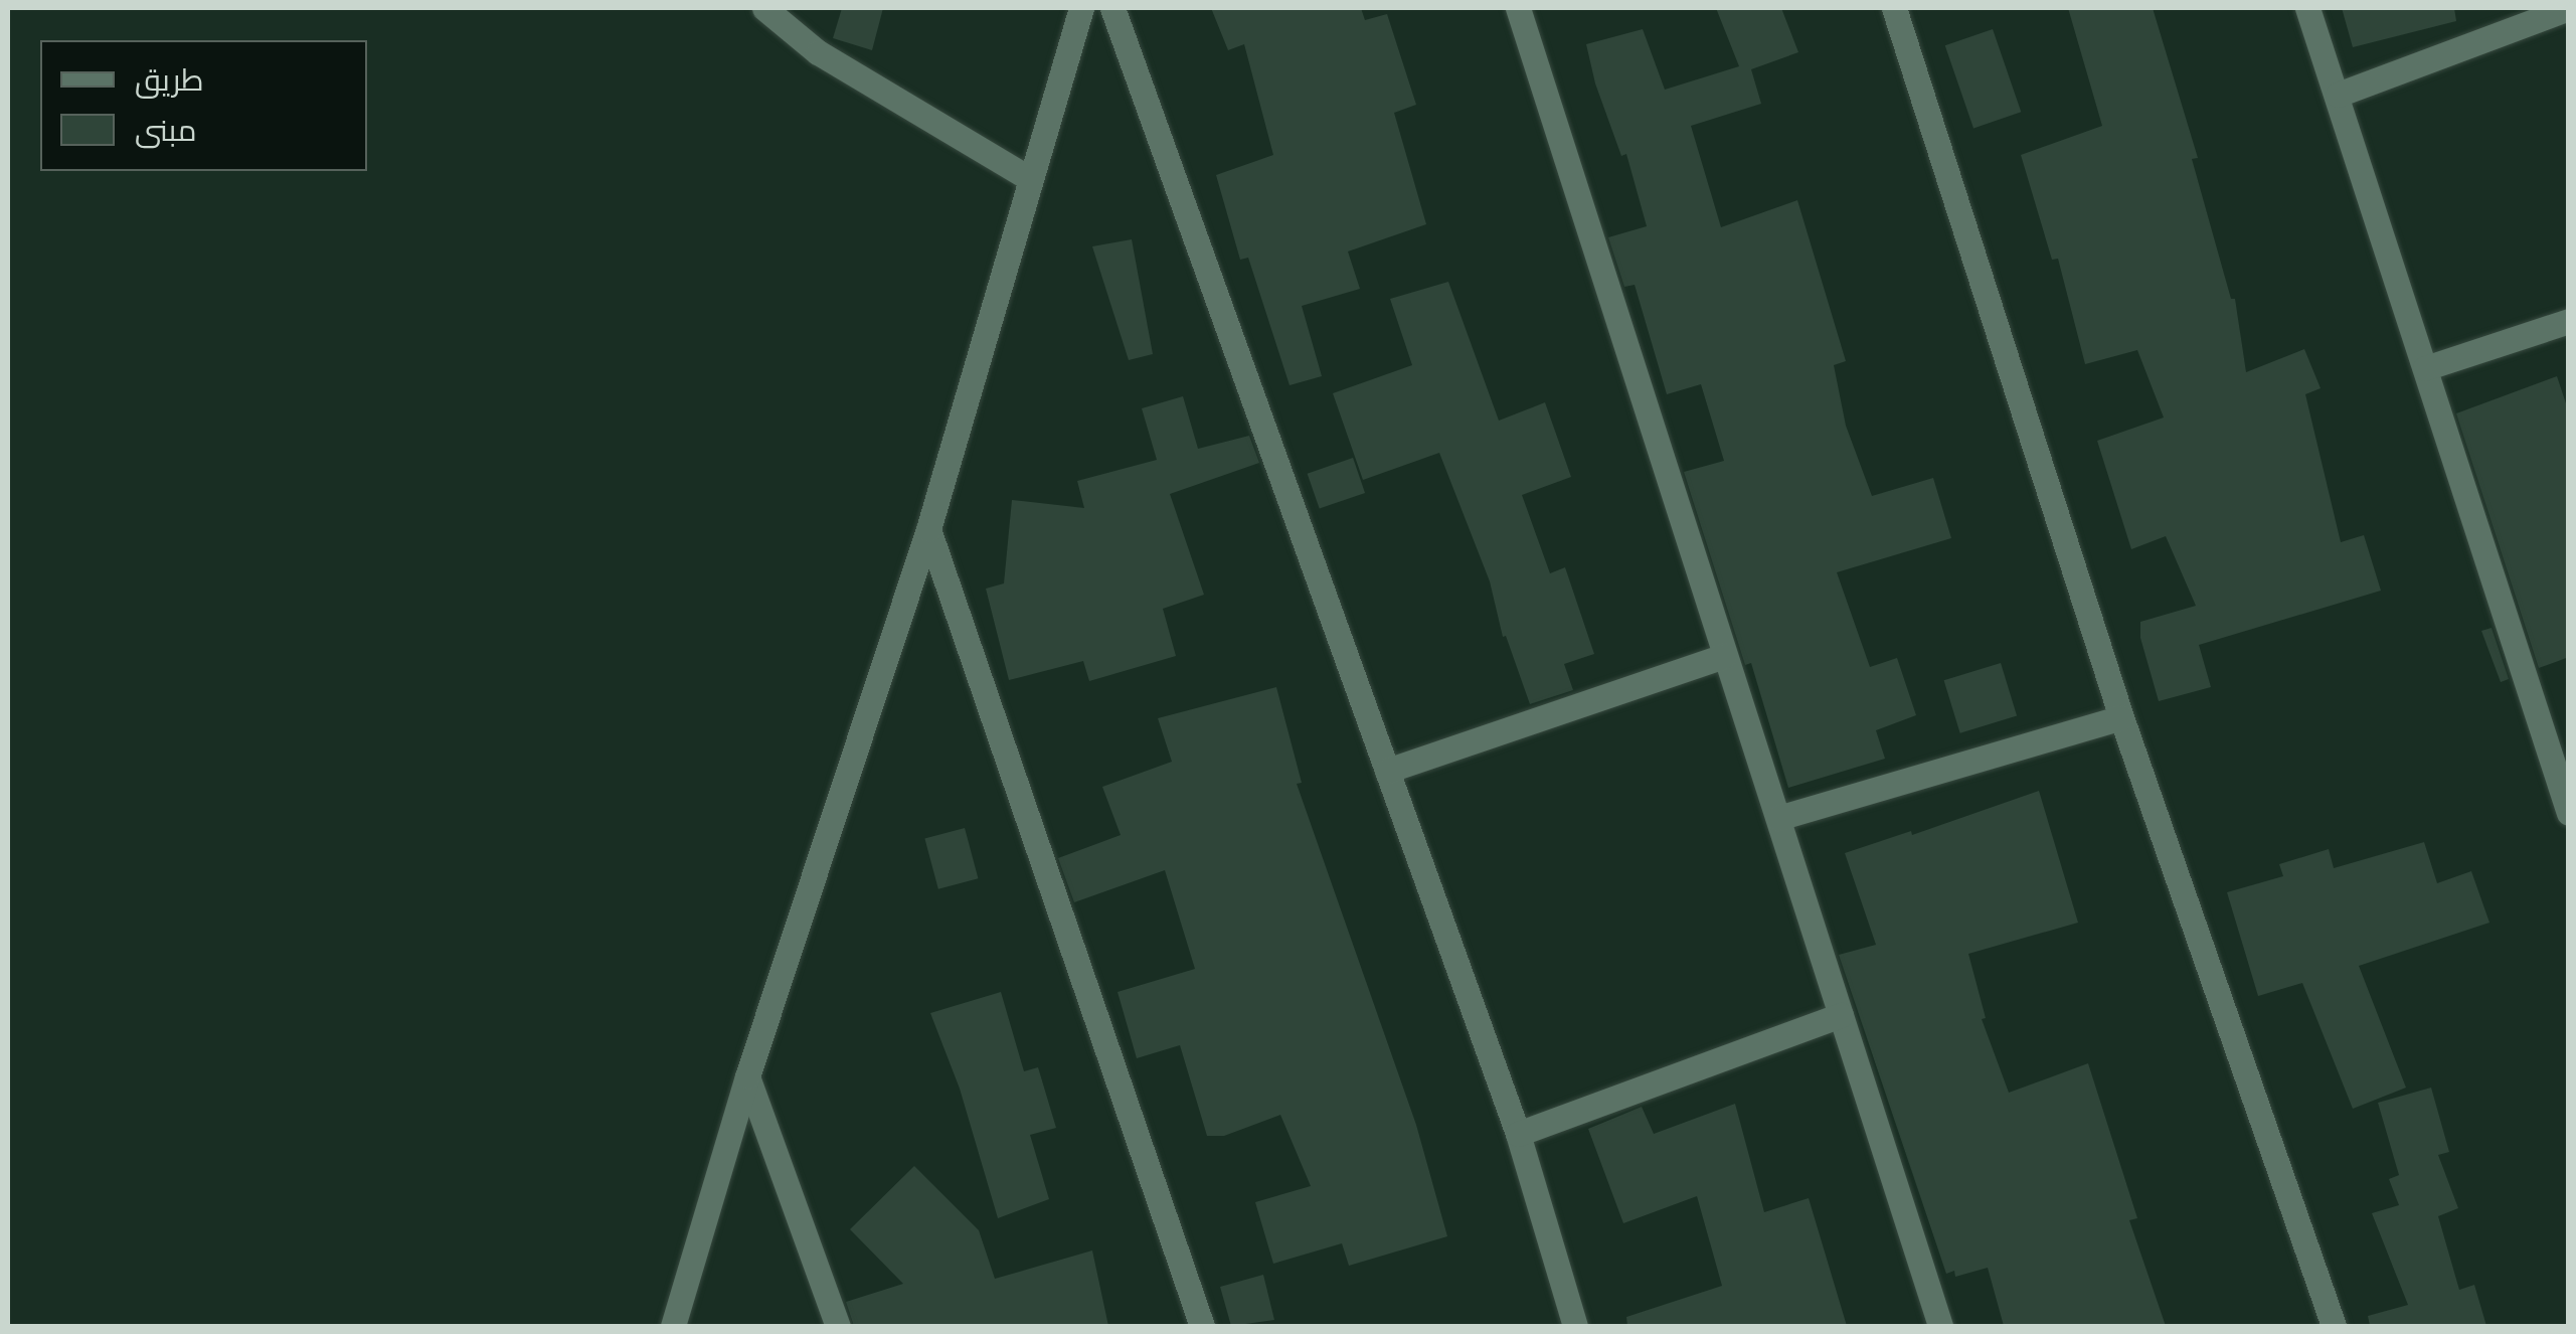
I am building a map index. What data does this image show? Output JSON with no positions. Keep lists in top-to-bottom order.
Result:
{
  "legend": ["طريق", "مبنى"]
}
